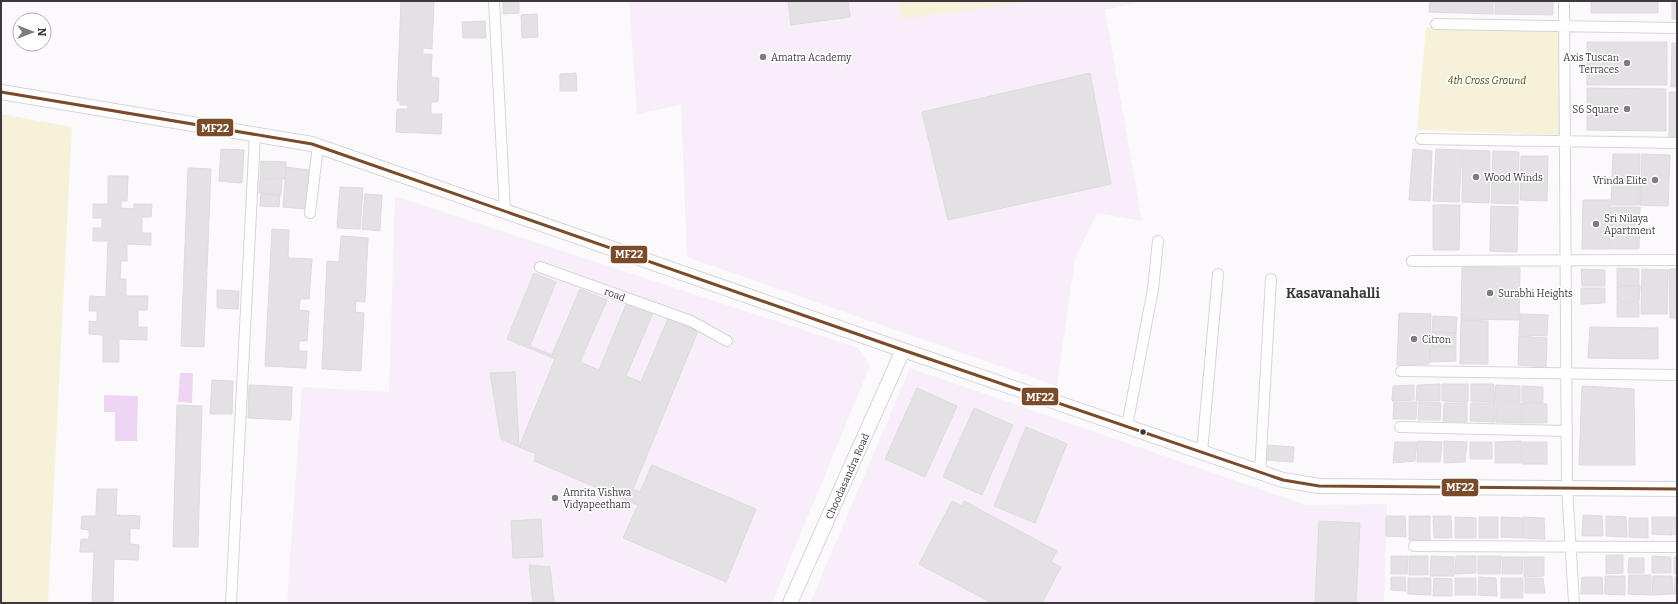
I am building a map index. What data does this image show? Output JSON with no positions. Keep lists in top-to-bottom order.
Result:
{
  "streets": {
    "main road": ["Choodasandra Road"],
    "street": ["road"]
  },
  "districts": ["Kasavanahalli"],
  "parks": ["4th Cross Ground"],
  "places": [
    "Amatra Academy",
    "Axis Tuscan Terraces",
    "S6 Square",
    "Wood Winds",
    "Vrinda Elite",
    "Sri Nilaya Apartment",
    "Surabhi Heights",
    "Citron",
    "Amrita Vishwa Vidyapeetham"
  ],
  "lines": ["transit line MF22"],
  "north": "right"
}
